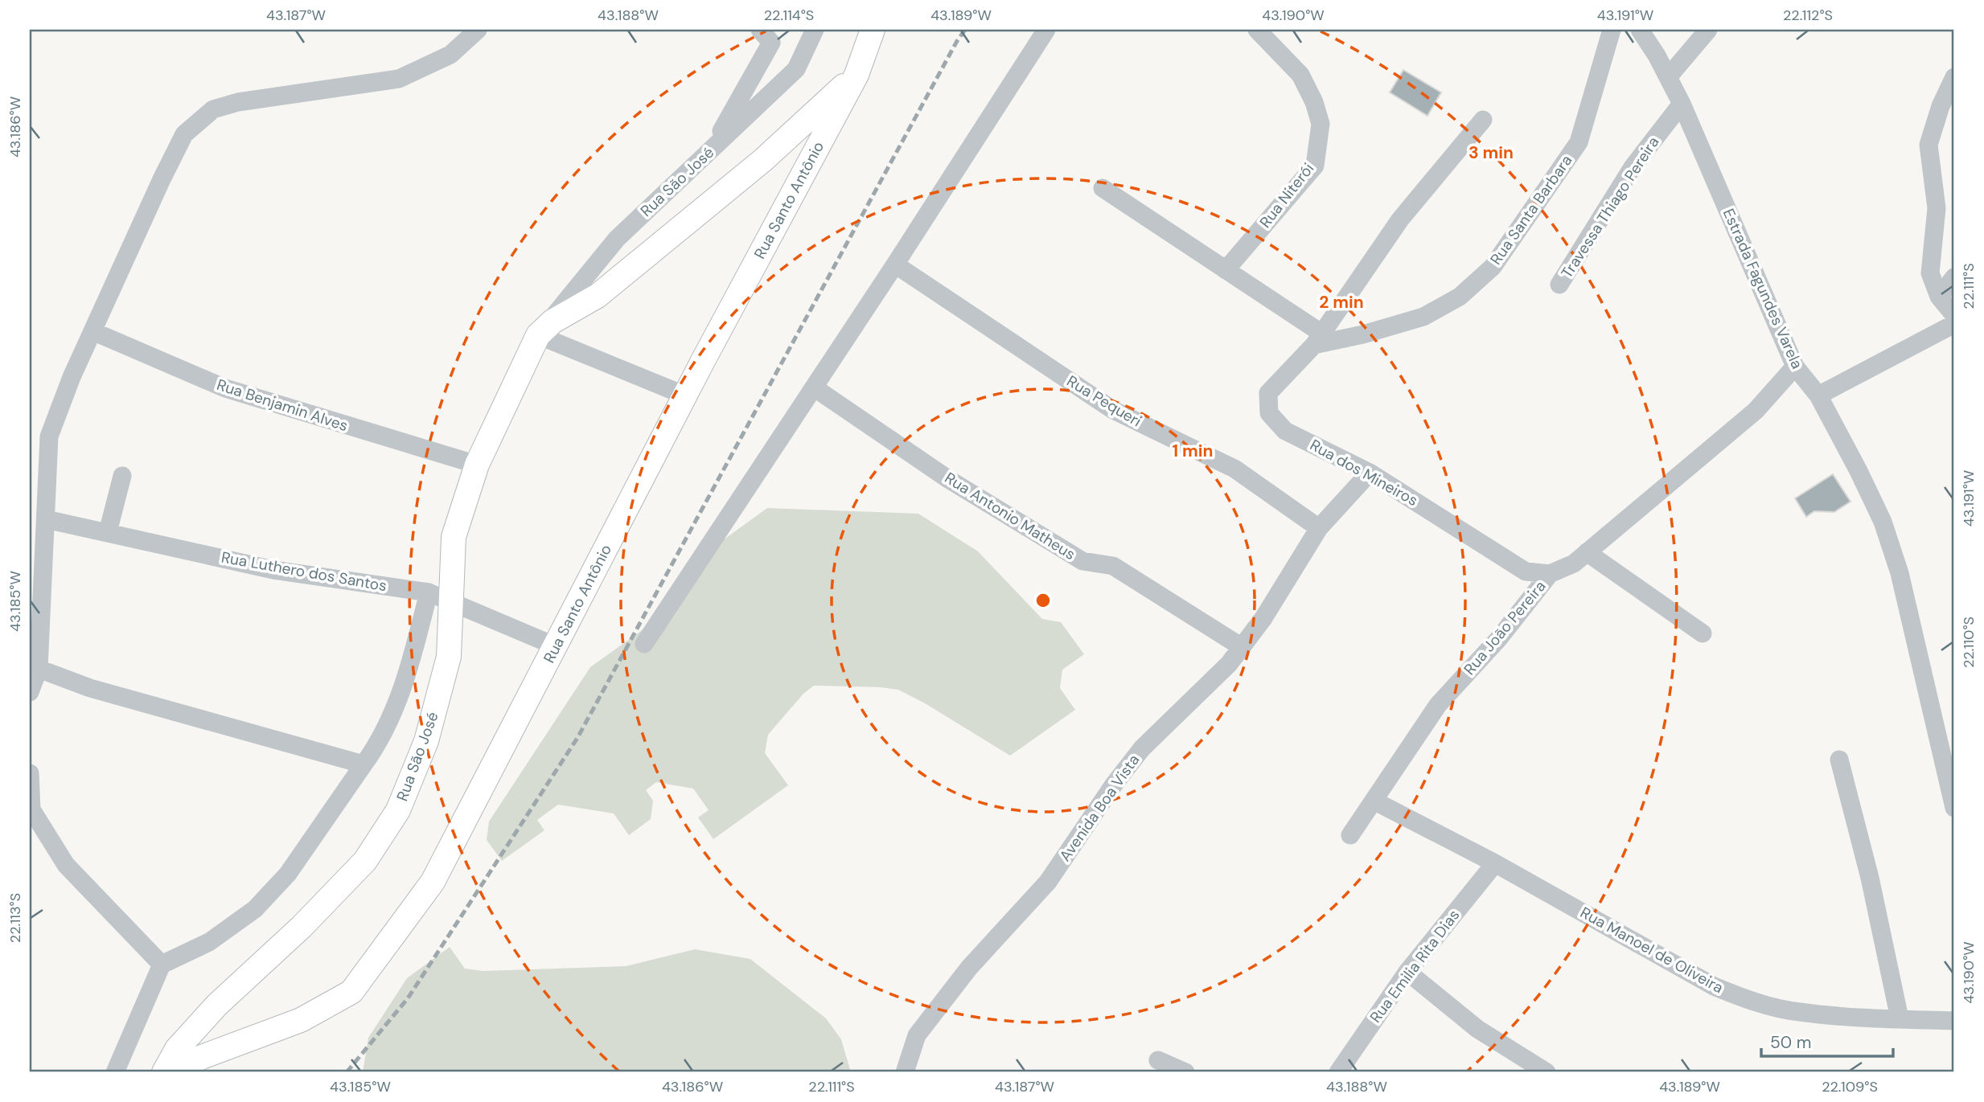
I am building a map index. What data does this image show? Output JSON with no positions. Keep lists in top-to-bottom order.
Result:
{
  "streets": {
    "main road": ["Rua São José", "Rua Santo Antônio"],
    "street": [
      "Rua Niterói",
      "Travessa Thiago Pereira",
      "Rua Santa Barbara",
      "Estrada Fagundes Varela",
      "Rua Pequeri",
      "Rua Benjamin Alves",
      "Rua dos Mineiros",
      "Rua Antonio Matheus",
      "Rua Luthero dos Santos",
      "Rua João Pereira",
      "Avenida Boa Vista",
      "Rua Manoel de Oliveira",
      "Rua Emilia Rita Dias"
    ]
  },
  "crossings": [
    ["Rua São José", "Rua Santo Antônio"],
    ["Rua São José", "Rua Benjamin Alves"],
    ["Rua São José", "Rua Luthero dos Santos"],
    ["Rua Santo Antônio", "Rua Luthero dos Santos"],
    ["Travessa Thiago Pereira", "Estrada Fagundes Varela"],
    ["Rua Santa Barbara", "Rua dos Mineiros"],
    ["Estrada Fagundes Varela", "Rua João Pereira"],
    ["Rua Pequeri", "Avenida Boa Vista"],
    ["Rua dos Mineiros", "Rua João Pereira"],
    ["Rua dos Mineiros", "Avenida Boa Vista"],
    ["Rua Antonio Matheus", "Avenida Boa Vista"],
    ["Rua João Pereira", "Rua Manoel de Oliveira"],
    ["Rua Manoel de Oliveira", "Rua Emilia Rita Dias"]
  ],
  "scale_bar": "50 m",
  "coordinates": [
    "43.187°W",
    "43.188°W",
    "22.114°S",
    "43.189°W",
    "43.190°W",
    "43.191°W",
    "22.112°S",
    "43.186°W",
    "22.111°S",
    "43.185°W",
    "22.110°S",
    "22.113°S",
    "22.109°S"
  ],
  "rings": ["3 min", "2 min", "1 min"]
}
